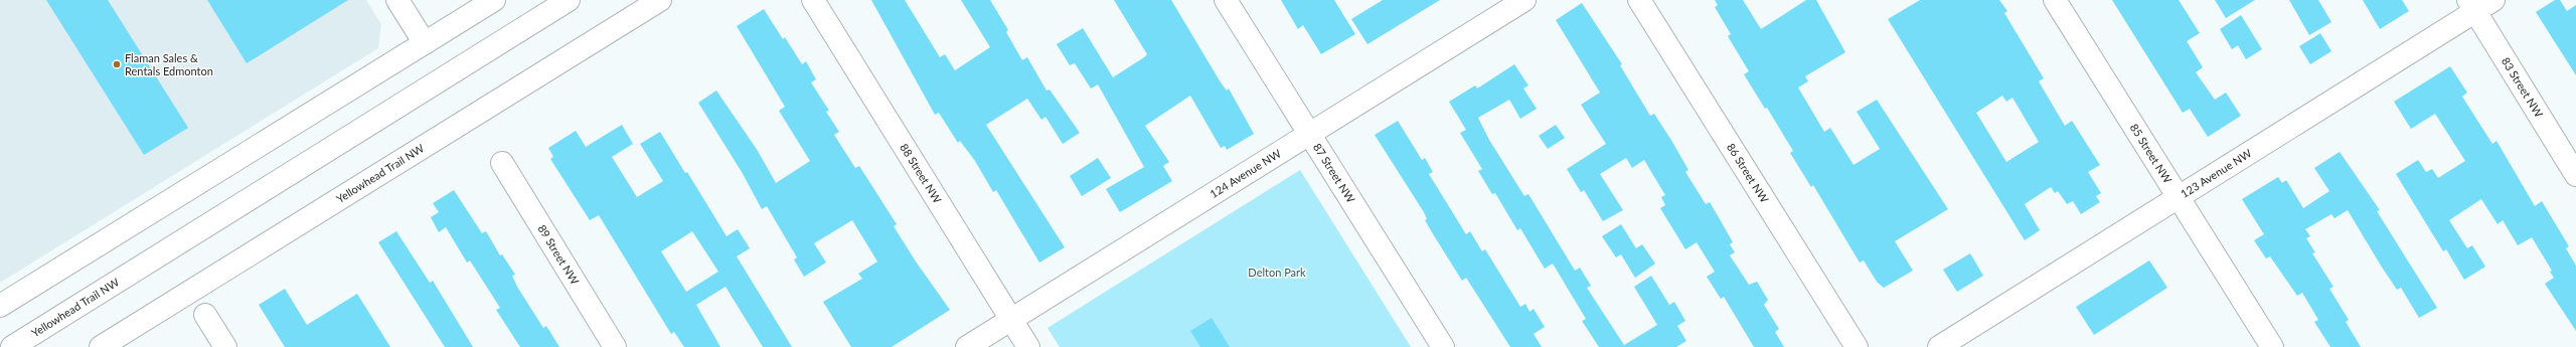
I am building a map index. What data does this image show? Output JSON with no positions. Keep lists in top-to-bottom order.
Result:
{
  "streets": {
    "main road": [
      "83 Street NW",
      "85 Street NW",
      "88 Street NW",
      "124 Avenue NW",
      "87 Street NW",
      "Yellowhead Trail NW",
      "86 Street NW",
      "123 Avenue NW",
      "89 Street NW"
    ]
  },
  "crossings": [
    ["83 Street NW", "123 Avenue NW"],
    ["85 Street NW", "123 Avenue NW"],
    ["88 Street NW", "124 Avenue NW"],
    ["124 Avenue NW", "87 Street NW"]
  ],
  "parks": ["Delton Park"],
  "places": ["Flaman Sales & Rentals Edmonton"]
}
